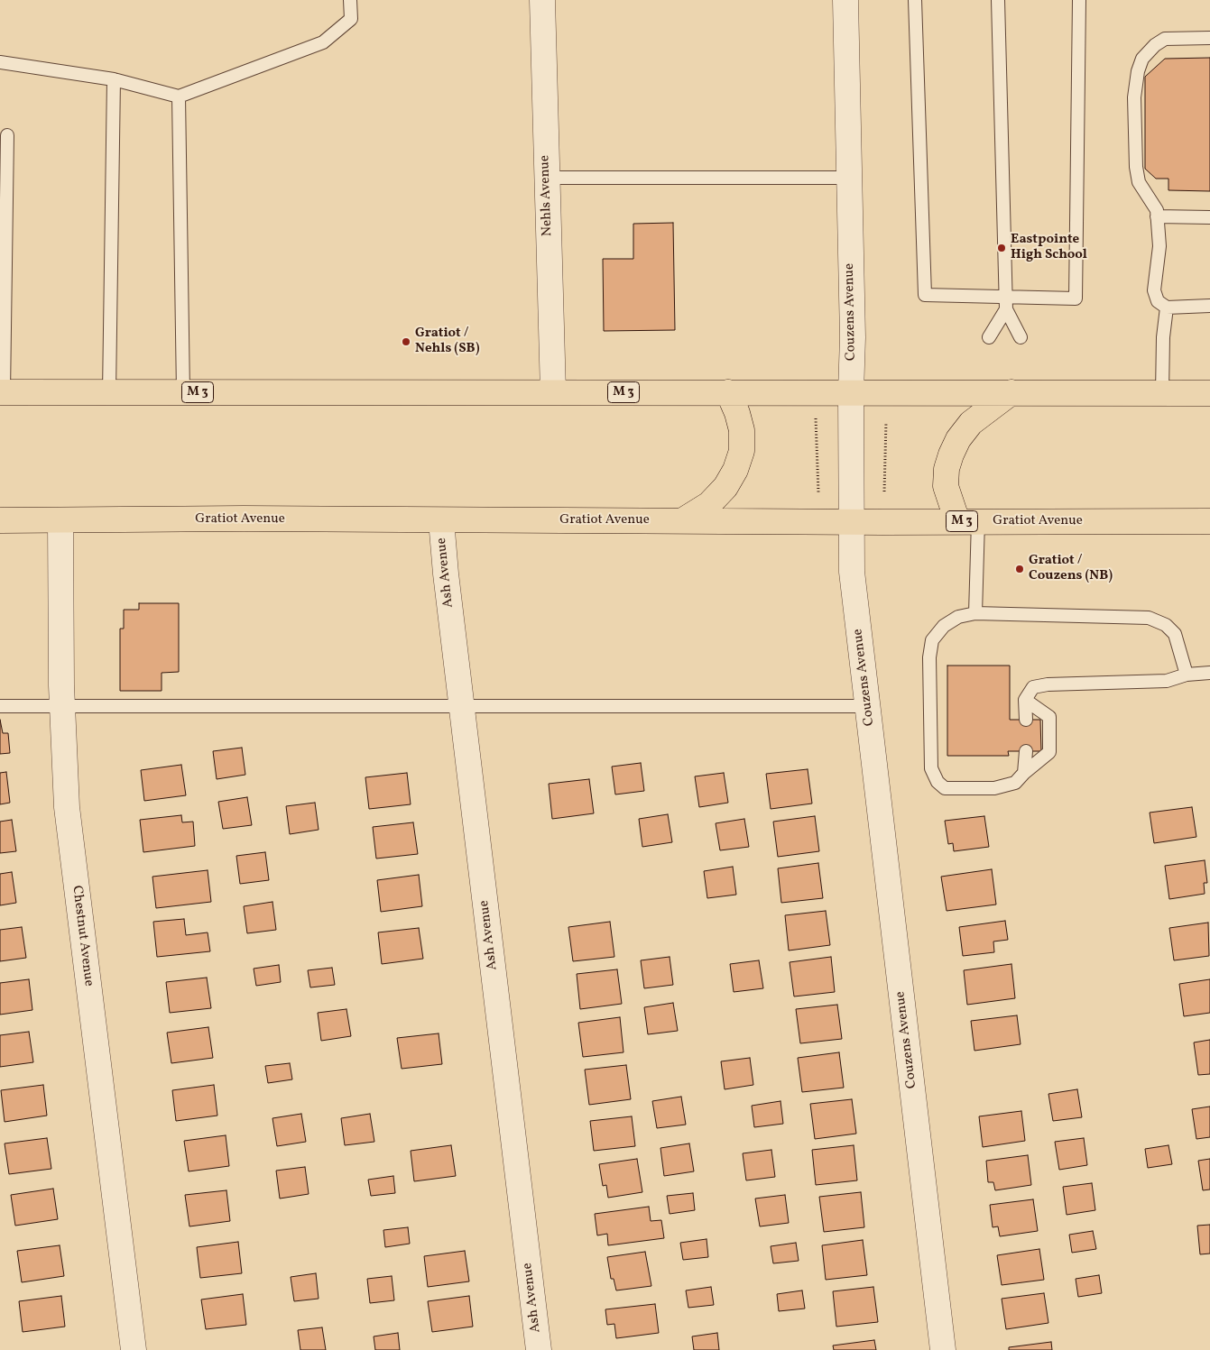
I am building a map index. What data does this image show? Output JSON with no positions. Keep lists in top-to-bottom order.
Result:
{
  "streets": {
    "main road": ["M 3", "Gratiot Avenue"],
    "street": [
      "Nehls Avenue",
      "Couzens Avenue",
      "Ash Avenue",
      "Chestnut Avenue"
    ]
  },
  "crossings": [
    ["Nehls Avenue", "M 3"],
    ["Couzens Avenue", "M 3"],
    ["Couzens Avenue", "Gratiot Avenue"],
    ["Gratiot Avenue", "Ash Avenue"],
    ["Gratiot Avenue", "Chestnut Avenue"]
  ],
  "places": ["Eastpointe High School", "Gratiot / Nehls (SB)", "Gratiot / Couzens (NB)"]
}
